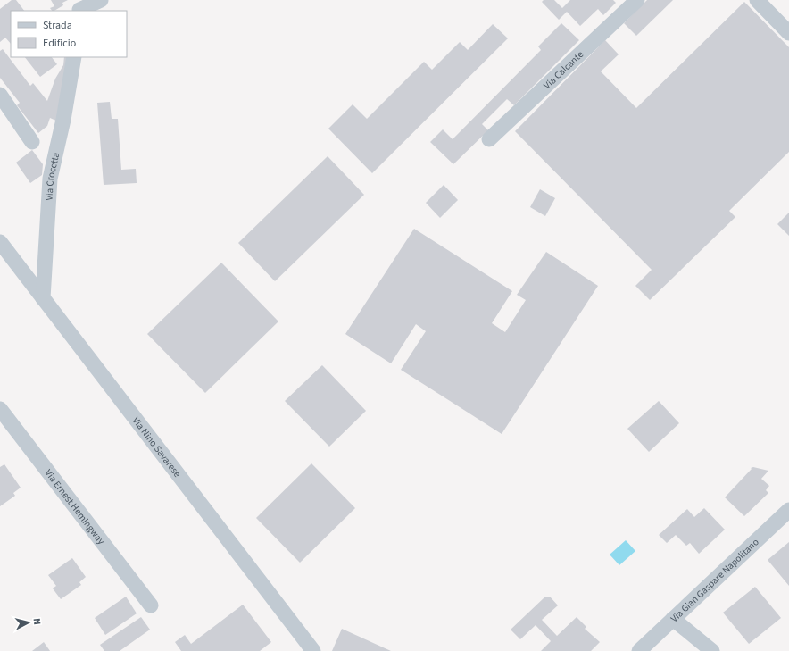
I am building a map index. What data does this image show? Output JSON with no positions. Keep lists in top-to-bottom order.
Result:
{
  "streets": {
    "street": [
      "Via Calcante",
      "Via Crocetta",
      "Via Nino Savarese",
      "Via Ernest Hemingway",
      "Via Gian Gaspare Napolitano"
    ]
  },
  "crossings": [
    ["Via Crocetta", "Via Nino Savarese"]
  ],
  "legend": ["Strada", "Edificio"],
  "north": "right"
}
